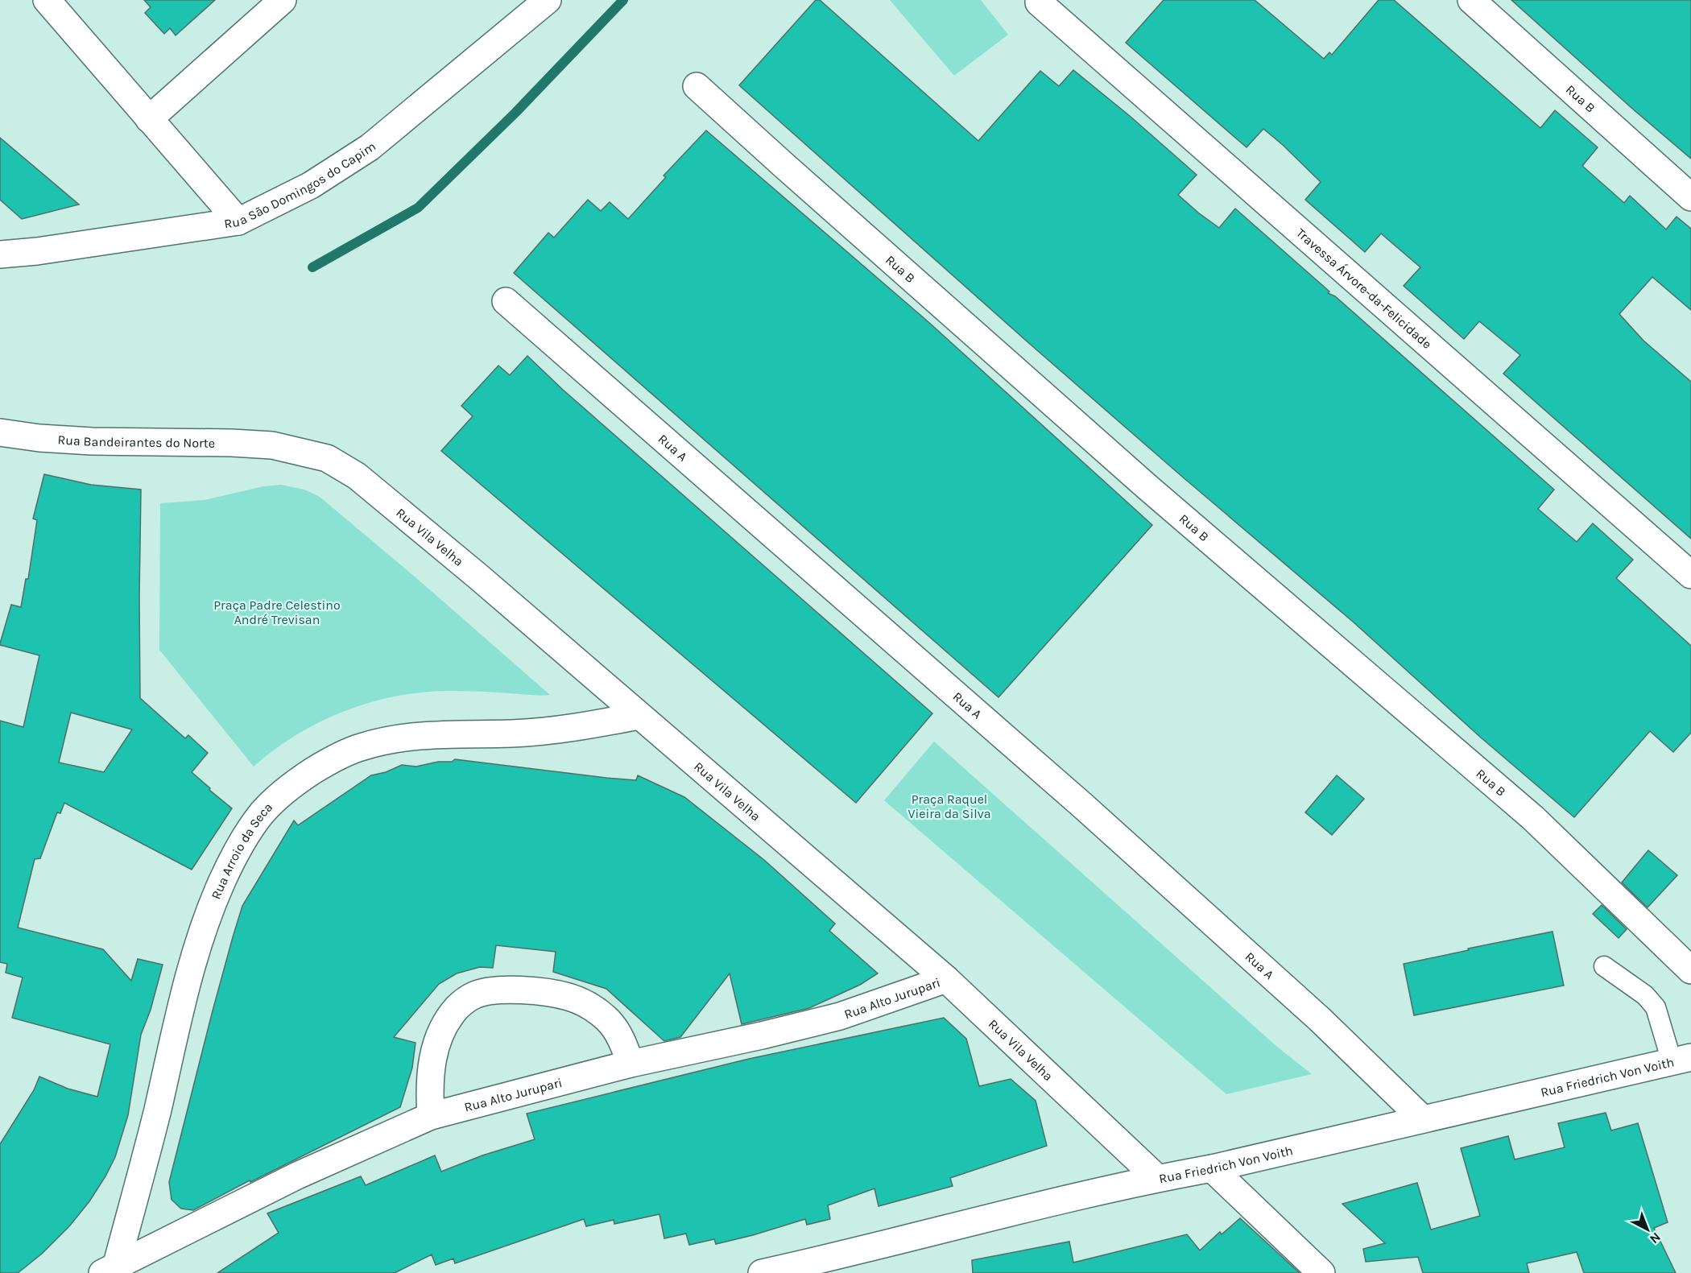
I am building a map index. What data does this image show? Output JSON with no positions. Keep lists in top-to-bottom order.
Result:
{
  "streets": {
    "street": [
      "Rua B",
      "Rua São Domingos do Capim",
      "Travessa Árvore-da-Felicidade",
      "Rua Bandeirantes do Norte",
      "Rua A",
      "Rua Vila Velha",
      "Rua Arroio da Seca",
      "Rua Alto Jurupari",
      "Rua Friedrich Von Voith"
    ]
  },
  "crossings": [
    ["Rua Bandeirantes do Norte", "Rua Vila Velha"],
    ["Rua A", "Rua Friedrich Von Voith"],
    ["Rua Vila Velha", "Rua Arroio da Seca"],
    ["Rua Vila Velha", "Rua Alto Jurupari"],
    ["Rua Vila Velha", "Rua Friedrich Von Voith"],
    ["Rua Arroio da Seca", "Rua Alto Jurupari"]
  ],
  "parks": ["Praça Padre Celestino André Trevisan", "Praça Raquel Vieira da Silva"],
  "north": "bottom right"
}
